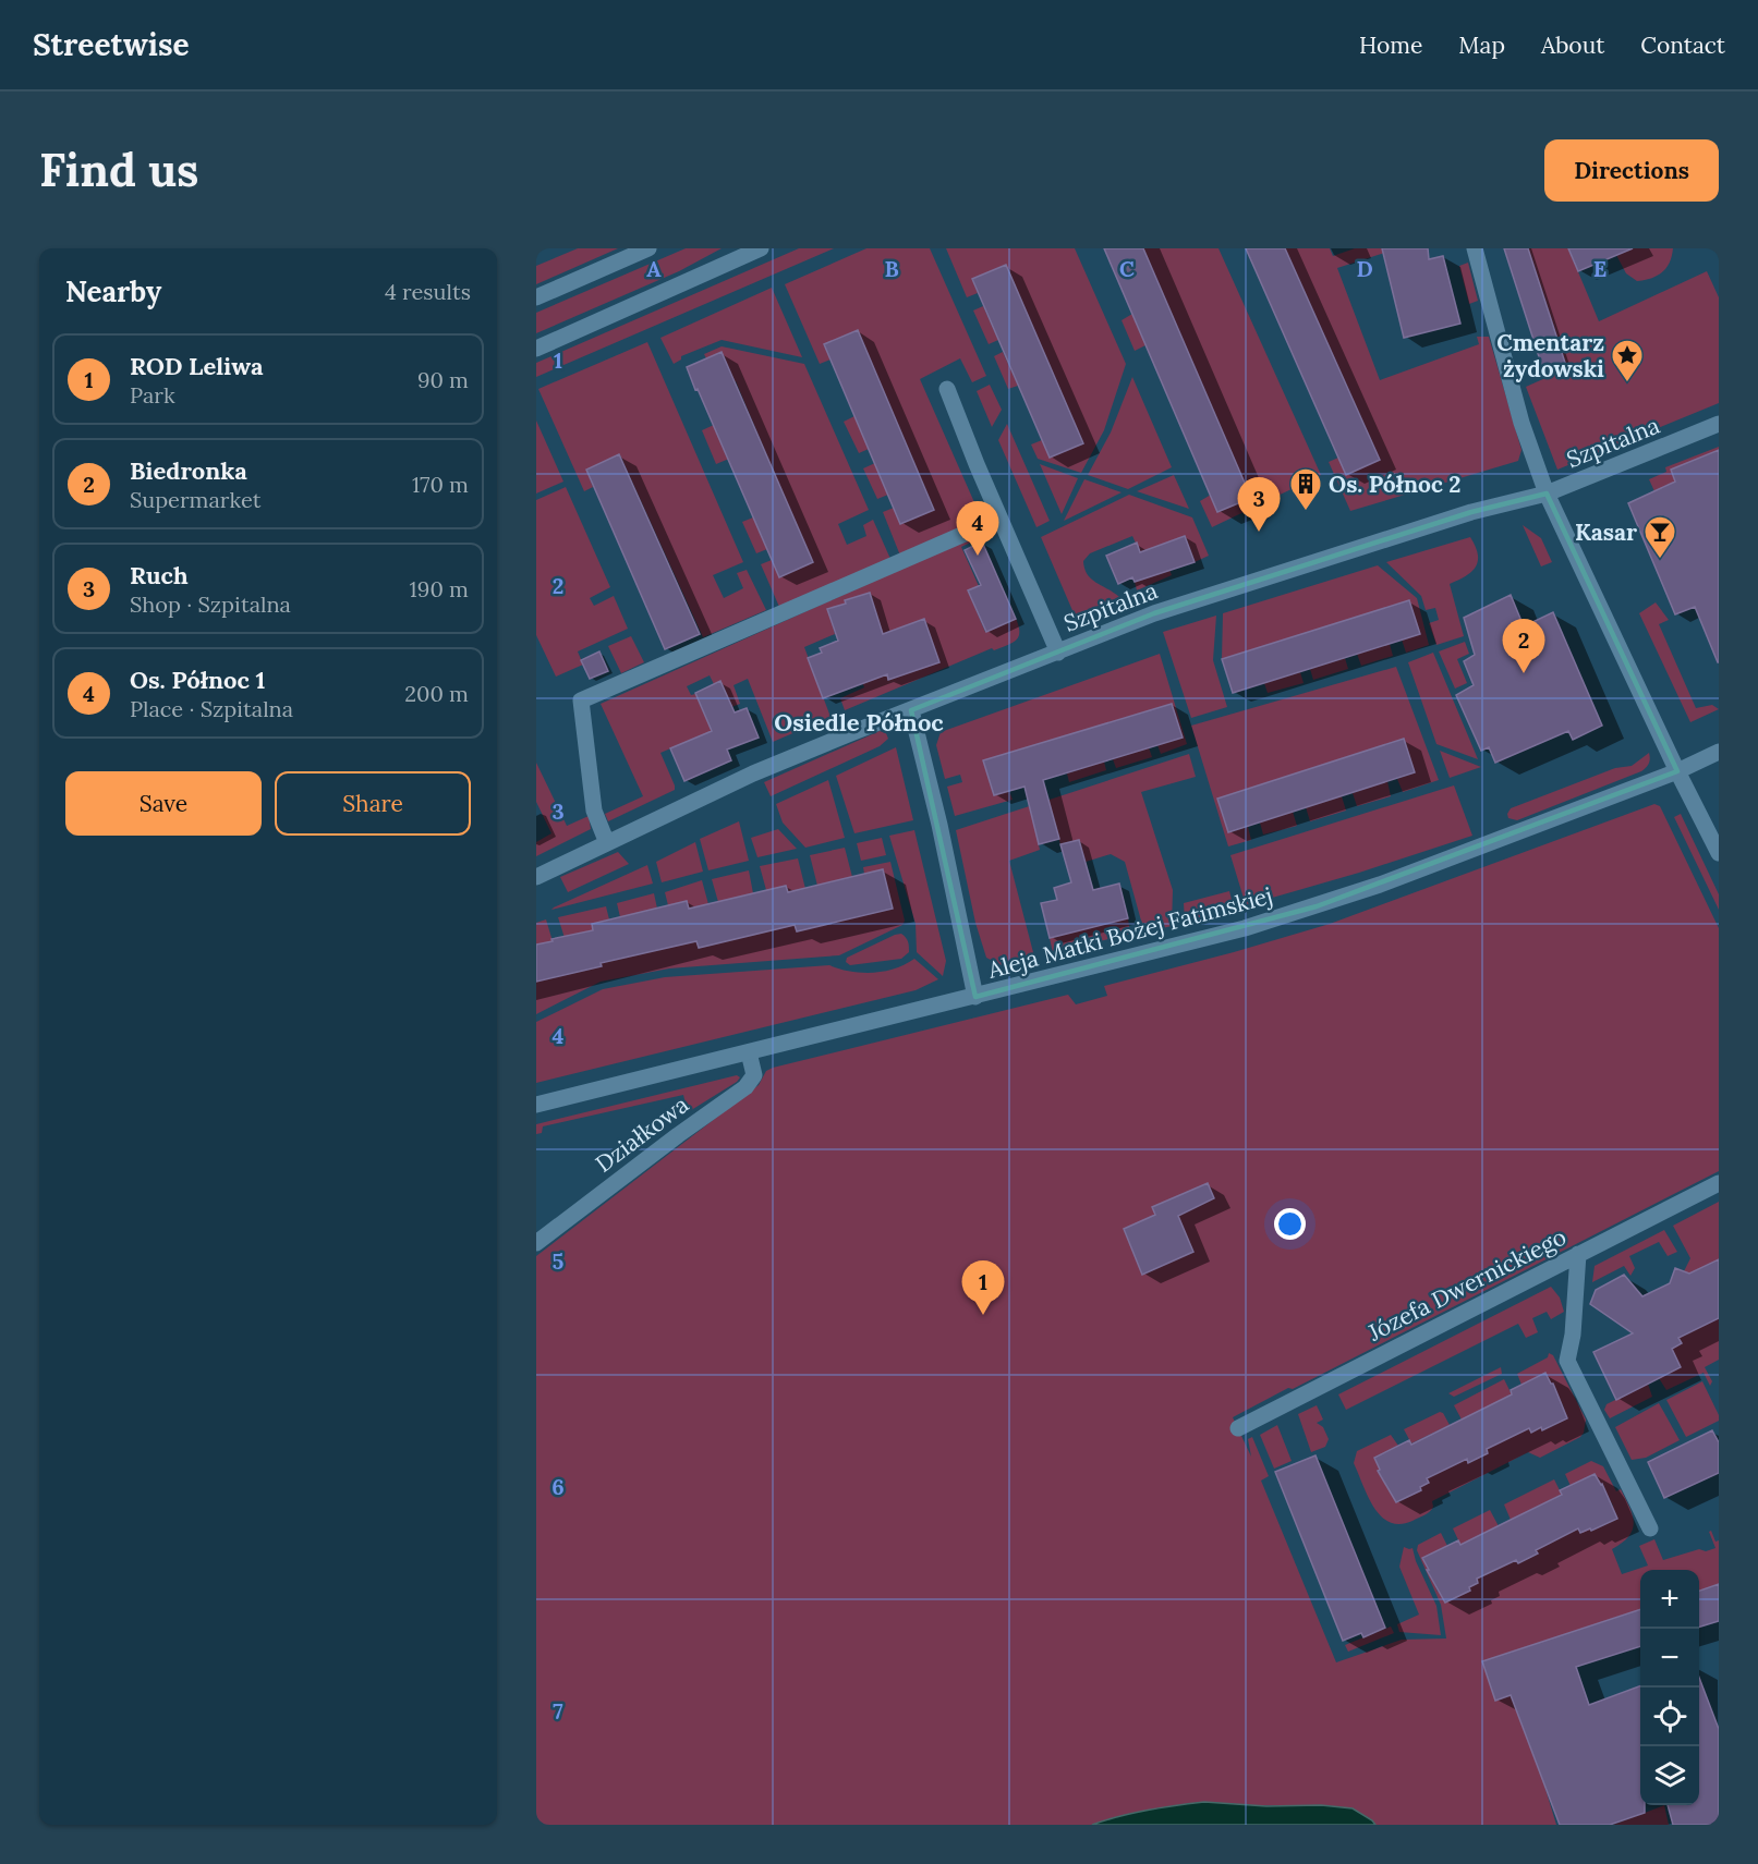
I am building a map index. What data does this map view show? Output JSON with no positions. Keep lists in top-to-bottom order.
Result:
{
  "streets": {
    "street": [
      "Szpitalna",
      "Aleja Matki Bożej Fatimskiej",
      "Działkowa",
      "Józefa Dwernickiego"
    ]
  },
  "crossings": [
    ["Aleja Matki Bożej Fatimskiej", "Działkowa"]
  ],
  "districts": ["Osiedle Północ"],
  "places": {
    "place": ["Cmentarz żydowski"],
    "building": ["Os. Północ 2"],
    "bar": ["Kasar"]
  },
  "page": {
    "header": "Streetwise",
    "nav": [
      "Home",
      "Map",
      "About",
      "Contact"
    ],
    "buttons": [
      "Directions",
      ["Save", "Share"]
    ],
    "title": "Find us",
    "heading": ["Nearby", "4 results"],
    "list": [
      {
        "mark": "1",
        "name": "ROD Leliwa",
        "note": "Park",
        "value": "90 m"
      },
      {
        "mark": "2",
        "name": "Biedronka",
        "note": "Supermarket",
        "value": "170 m"
      },
      {
        "mark": "3",
        "name": "Ruch",
        "note": "Shop · Szpitalna",
        "value": "190 m"
      },
      {
        "mark": "4",
        "name": "Os. Północ 1",
        "note": "Place · Szpitalna",
        "value": "200 m"
      }
    ],
    "pins": [
      "3",
      "4",
      "2",
      "1"
    ],
    "map_buttons": ["+", "−"]
  },
  "grid": {
    "columns": [
      "A",
      "B",
      "C",
      "D",
      "E"
    ],
    "rows": [
      "1",
      "2",
      "3",
      "4",
      "5",
      "6",
      "7"
    ]
  }
}
